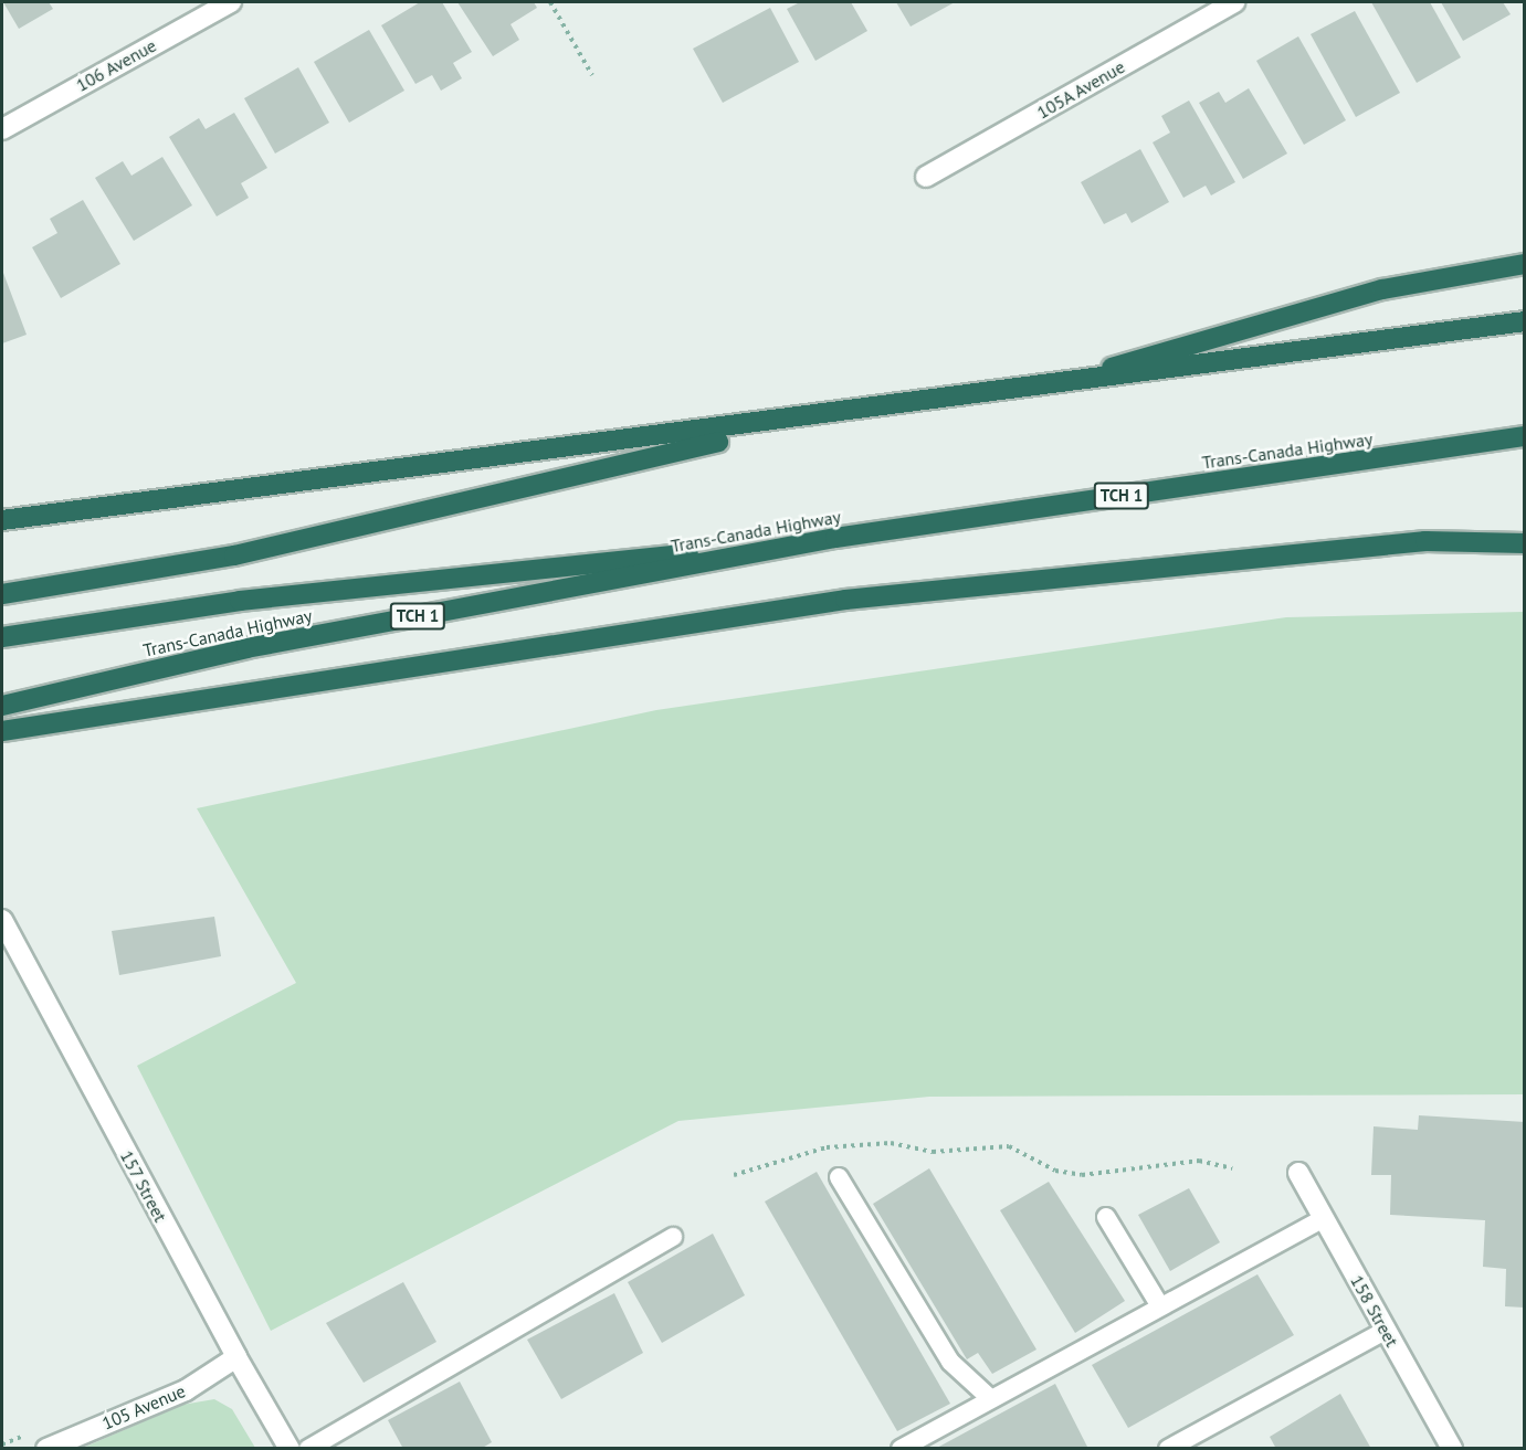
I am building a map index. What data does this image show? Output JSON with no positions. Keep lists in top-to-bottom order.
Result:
{
  "streets": {
    "highway": ["Trans-Canada Highway", "TCH 1"],
    "street": [
      "106 Avenue",
      "105A Avenue",
      "157 Street",
      "158 Street",
      "105 Avenue"
    ]
  },
  "crossings": [
    ["157 Street", "105 Avenue"]
  ]
}
